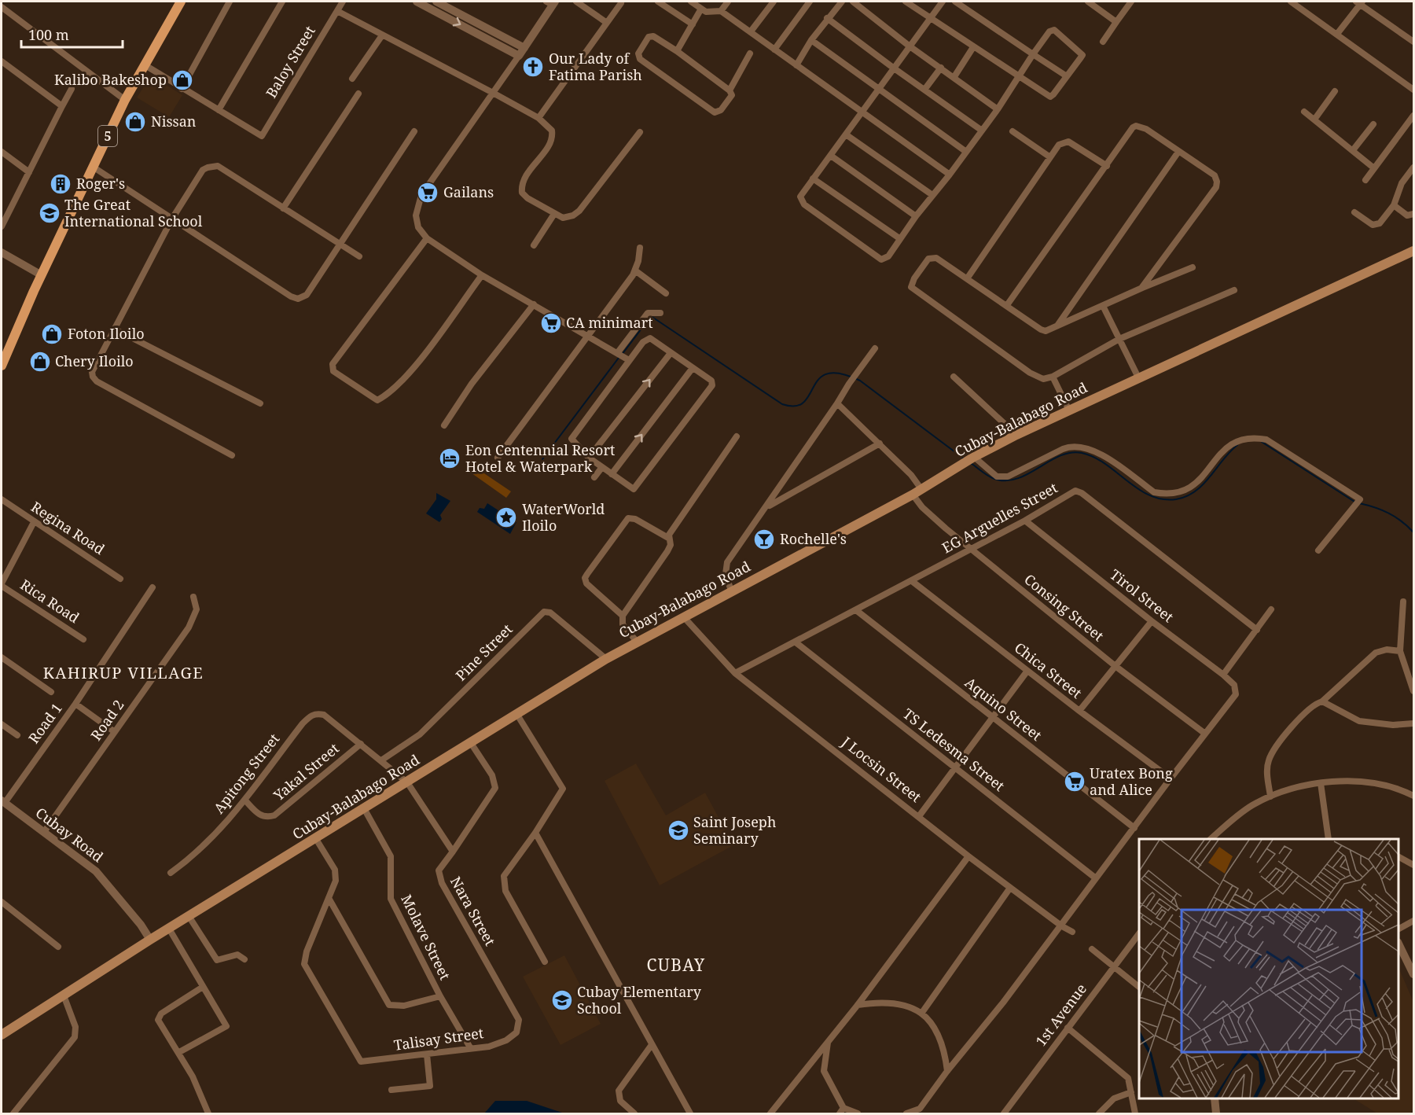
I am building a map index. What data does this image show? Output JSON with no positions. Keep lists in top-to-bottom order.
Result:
{
  "streets": {
    "main road": ["5", "Cubay-Balabago Road"],
    "street": [
      "Baloy Street",
      "EG Arguelles Street",
      "Regina Road",
      "Tirol Street",
      "Rica Road",
      "Consing Street",
      "Pine Street",
      "Chica Street",
      "Aquino Street",
      "Road 2",
      "Road 1",
      "TS Ledesma Street",
      "J Locsin Street",
      "Yakal Street",
      "Apitong Street",
      "Cubay Road",
      "Nara Street",
      "Molave Street",
      "1st Avenue",
      "Talisay Street"
    ]
  },
  "crossings": [
    ["Cubay-Balabago Road", "Consing Street"],
    ["Cubay-Balabago Road", "Pine Street"],
    ["Cubay-Balabago Road", "J Locsin Street"],
    ["Cubay-Balabago Road", "Cubay Road"],
    ["Cubay-Balabago Road", "Molave Street"],
    ["EG Arguelles Street", "Tirol Street"],
    ["EG Arguelles Street", "Consing Street"],
    ["EG Arguelles Street", "Chica Street"],
    ["EG Arguelles Street", "Aquino Street"],
    ["EG Arguelles Street", "TS Ledesma Street"],
    ["EG Arguelles Street", "J Locsin Street"],
    ["Tirol Street", "Consing Street"],
    ["Road 2", "Cubay Road"],
    ["Road 1", "Cubay Road"],
    ["Yakal Street", "Apitong Street"],
    ["Nara Street", "Talisay Street"],
    ["Molave Street", "Talisay Street"]
  ],
  "districts": ["KAHIRUP VILLAGE", "CUBAY"],
  "places": {
    "church": ["Our Lady of Fatima Parish"],
    "shop": [
      "Kalibo Bakeshop",
      "Nissan",
      "Foton Iloilo",
      "Chery Iloilo"
    ],
    "building": ["Roger's"],
    "supermarket": ["Gailans", "CA minimart", "Uratex Bong and Alice"],
    "school or university": ["The Great International School", "Saint Joseph Seminary", "Cubay Elementary School"],
    "hotel": ["Eon Centennial Resort Hotel & Waterpark"],
    "place": ["WaterWorld Iloilo"],
    "bar": ["Rochelle's"]
  },
  "scale_bar": "100 m"
}
